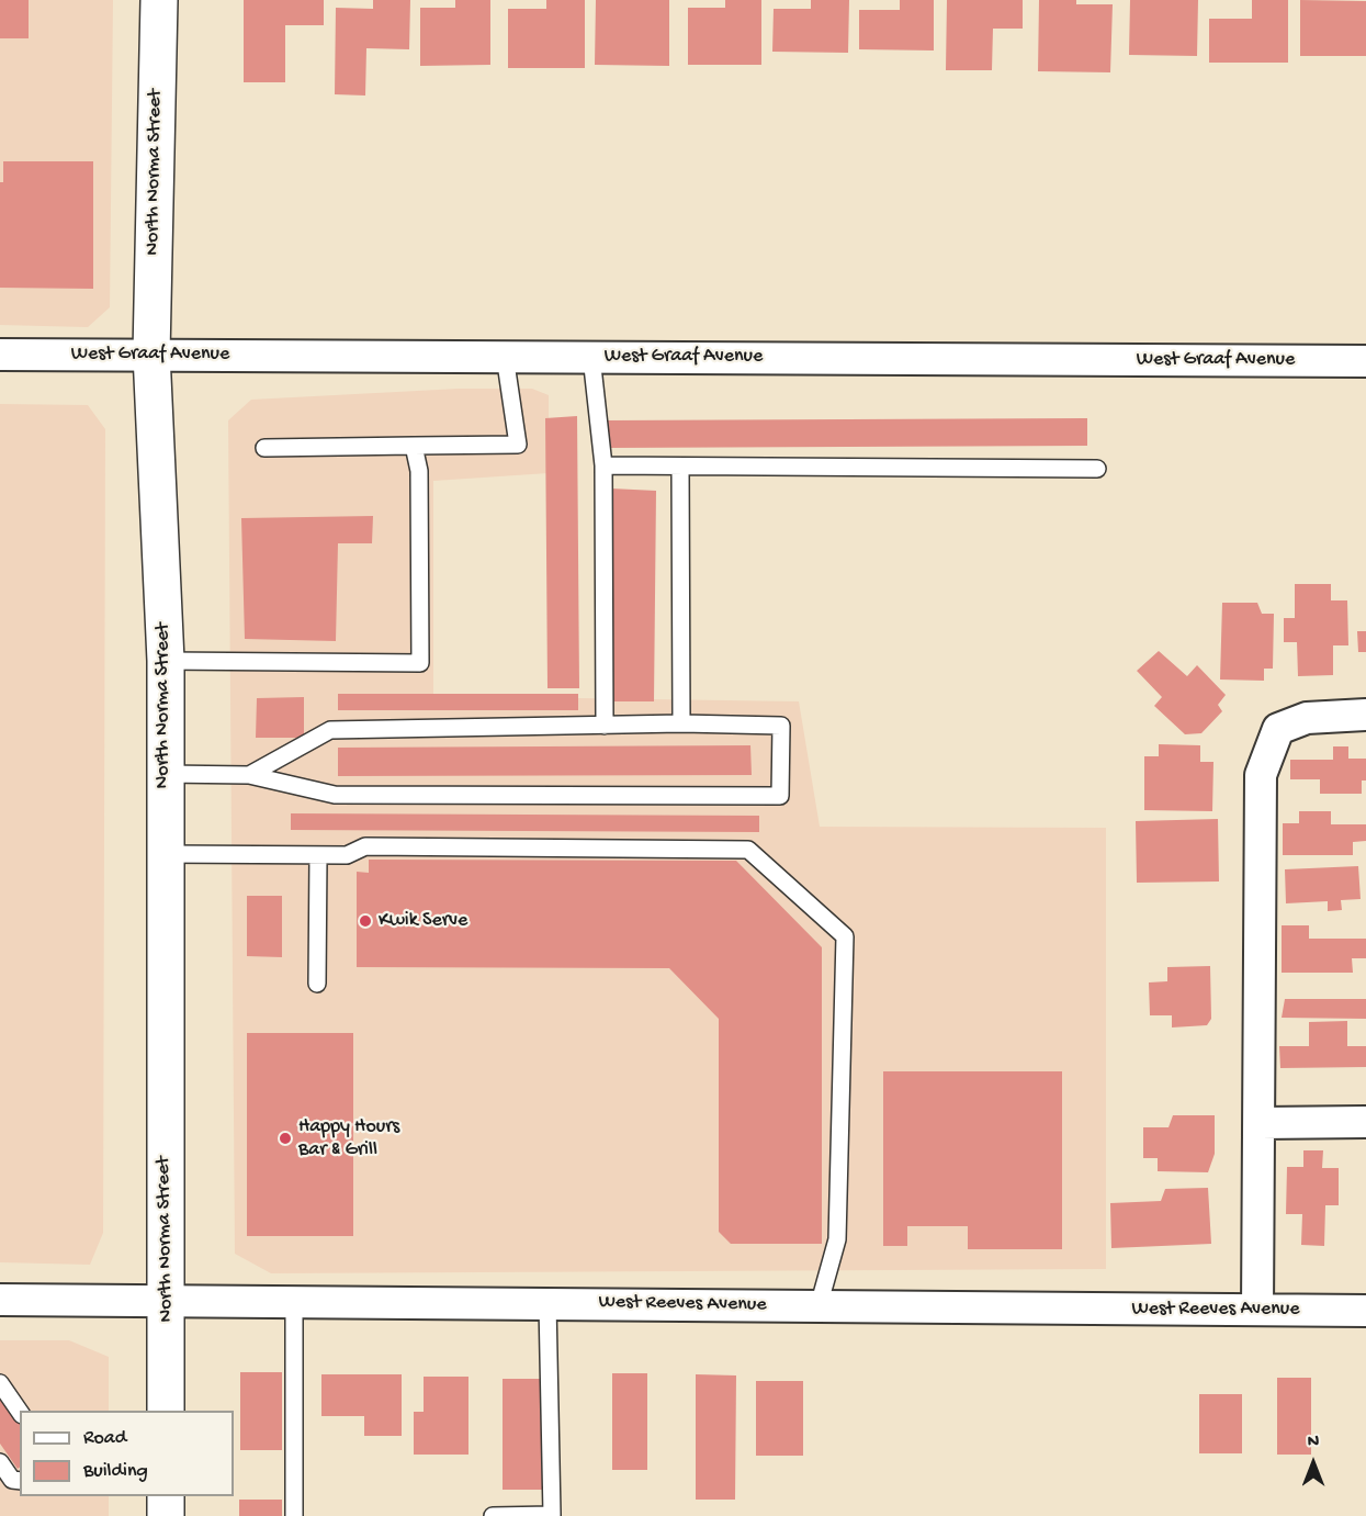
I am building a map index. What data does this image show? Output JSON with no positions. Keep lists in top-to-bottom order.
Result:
{
  "streets": {
    "street": ["North Norma Street", "West Graaf Avenue", "West Reeves Avenue"]
  },
  "crossings": [
    ["North Norma Street", "West Graaf Avenue"],
    ["North Norma Street", "West Reeves Avenue"]
  ],
  "places": ["Kwik Serve", "Happy Hours Bar & Grill"],
  "legend": ["Road", "Building"],
  "north": "top"
}
